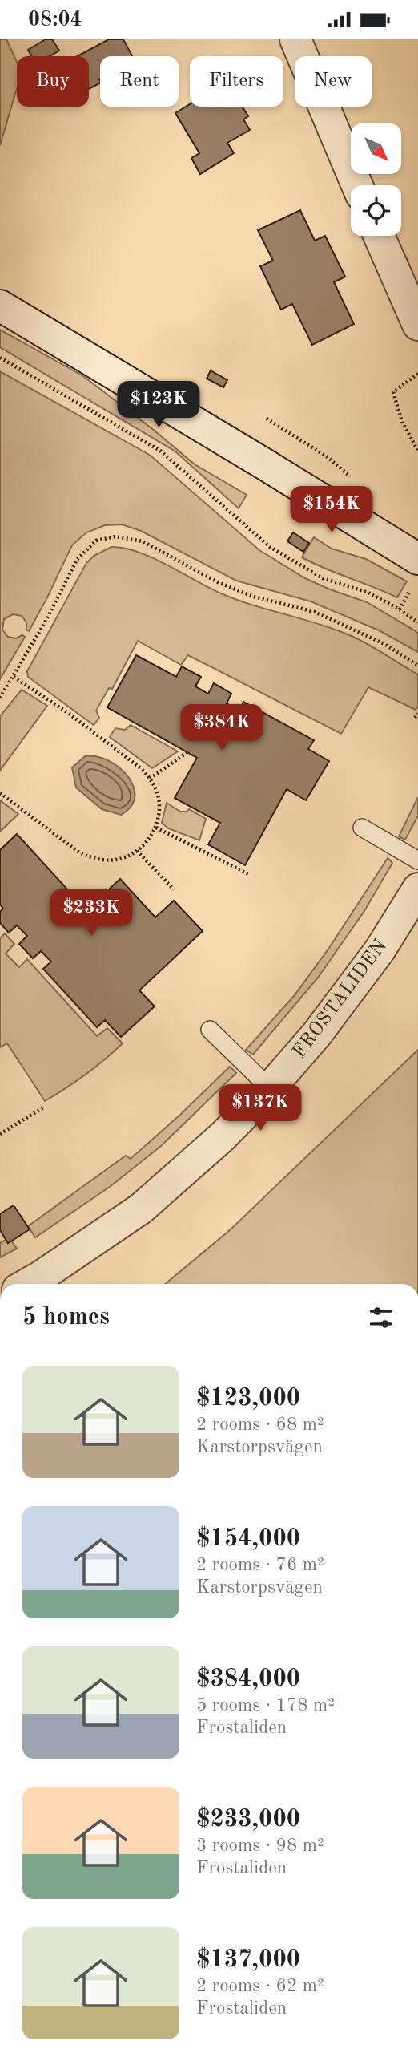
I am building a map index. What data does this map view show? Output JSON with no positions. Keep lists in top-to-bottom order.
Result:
{
  "streets": {
    "street": ["FROSTALIDEN"]
  },
  "north": "bottom right",
  "page": {
    "status": "08:04",
    "chip": [
      "Buy",
      "Rent",
      "Filters",
      "New"
    ],
    "price": [
      "$123K",
      "$154K",
      "$384K",
      "$233K",
      "$137K"
    ],
    "heading": "5 homes",
    "list": [
      {
        "name": "$123,000",
        "note": "2 rooms · 68 m² · Karstorpsvägen"
      },
      {
        "name": "$154,000",
        "note": "2 rooms · 76 m² · Karstorpsvägen"
      },
      {
        "name": "$384,000",
        "note": "5 rooms · 178 m² · Frostaliden"
      },
      {
        "name": "$233,000",
        "note": "3 rooms · 98 m² · Frostaliden"
      },
      {
        "name": "$137,000",
        "note": "2 rooms · 62 m² · Frostaliden"
      }
    ]
  }
}
